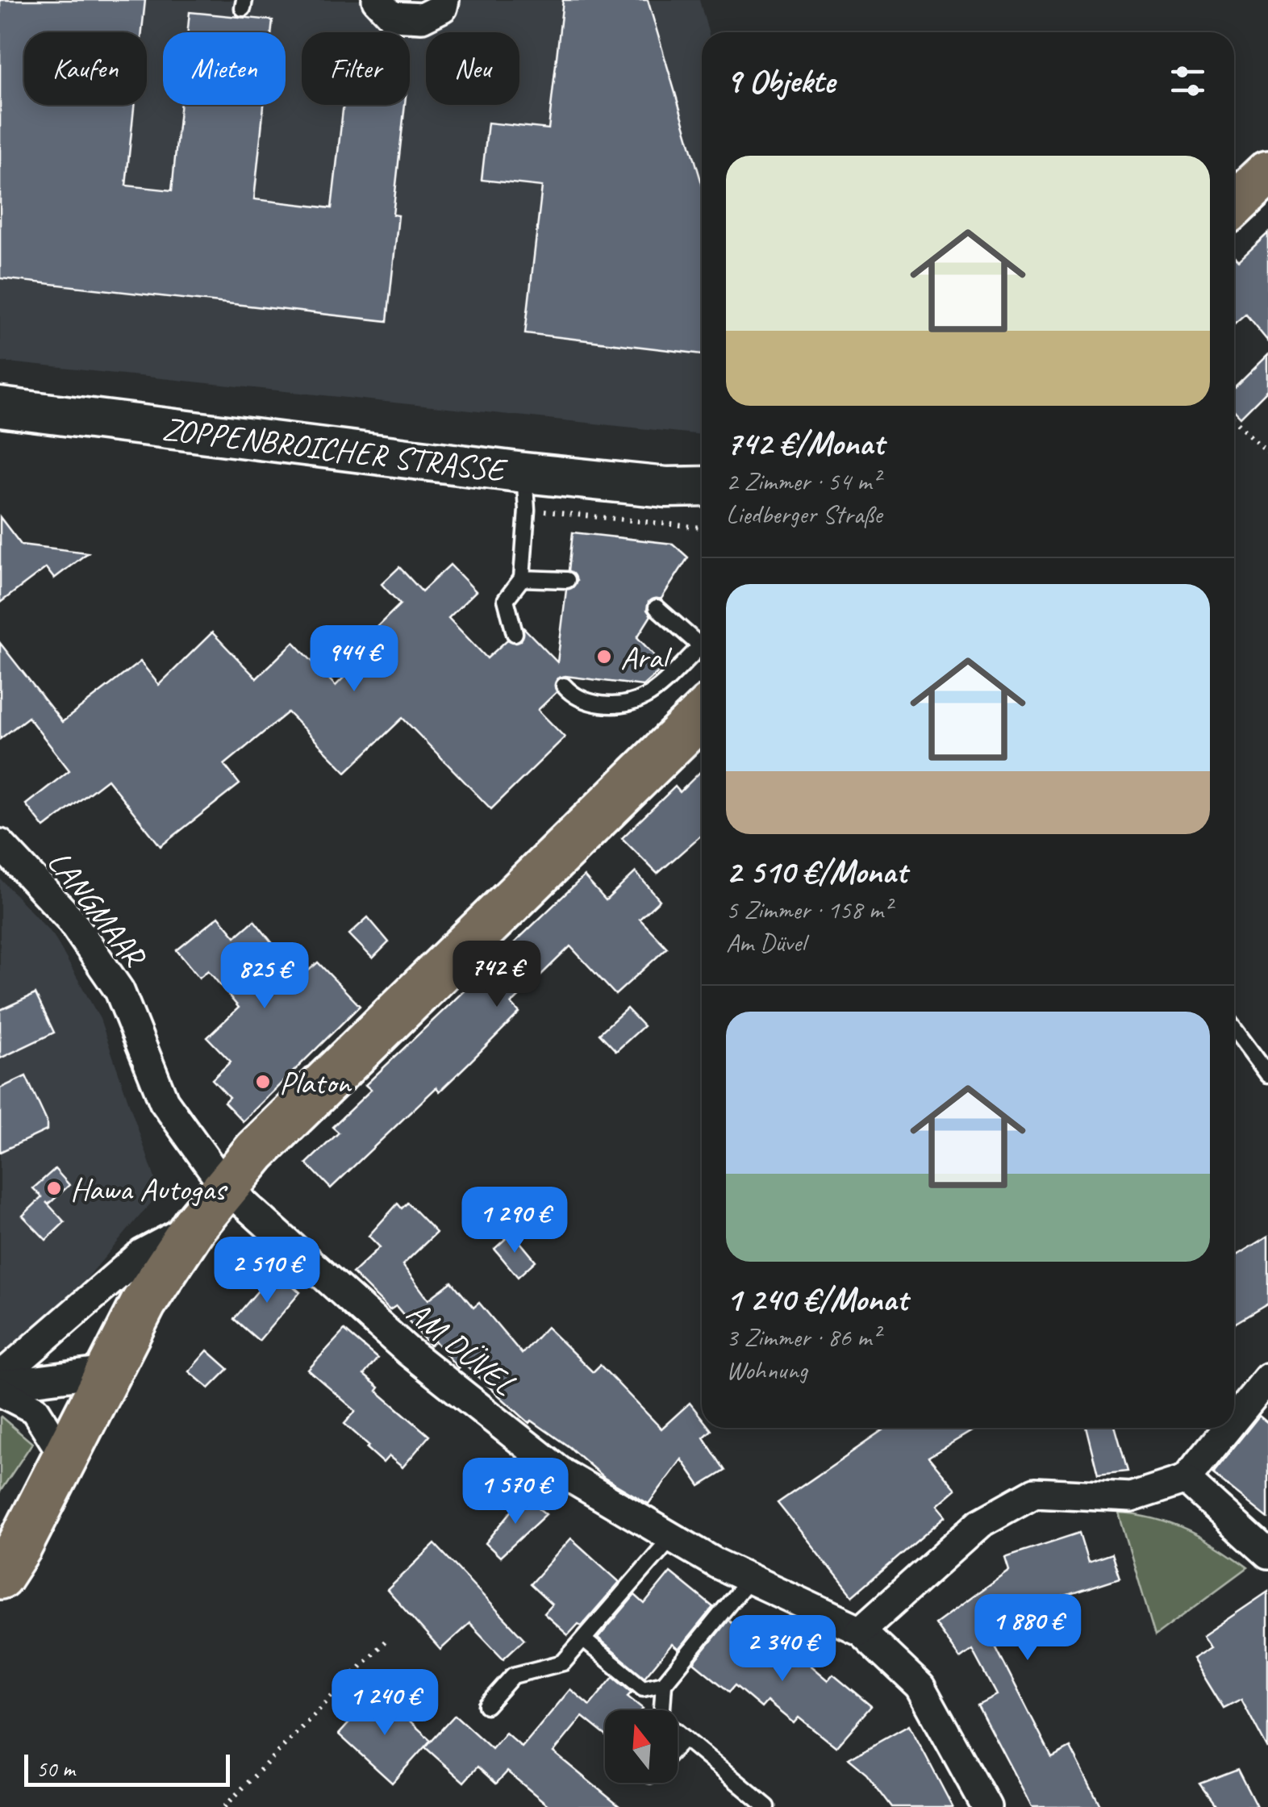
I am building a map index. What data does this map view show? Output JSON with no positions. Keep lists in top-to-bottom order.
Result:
{
  "streets": {
    "main road": ["ZOPPENBROICHER STRASSE"],
    "street": ["LANGMAAR", "AM DÜVEL"]
  },
  "crossings": [
    ["LANGMAAR", "AM DÜVEL"]
  ],
  "places": ["Aral", "Platon", "Hawa Autogas"],
  "scale_bar": "50 m",
  "north": "top",
  "page": {
    "chip": [
      "Kaufen",
      "Mieten",
      "Filter",
      "Neu"
    ],
    "heading": "9 Objekte",
    "list": [
      {
        "name": "742 €/Monat",
        "note": "2 Zimmer · 54 m² · Liedberger Straße"
      },
      {
        "name": "2 510 €/Monat",
        "note": "5 Zimmer · 158 m² · Am Düvel"
      },
      {
        "name": "1 240 €/Monat",
        "note": "3 Zimmer · 86 m² · Wohnung"
      }
    ],
    "price": [
      "944 €",
      "742 €",
      "825 €",
      "1 290 €",
      "2 510 €",
      "1 570 €",
      "1 880 €",
      "2 340 €",
      "1 240 €"
    ],
    "scale": "50 m"
  }
}
